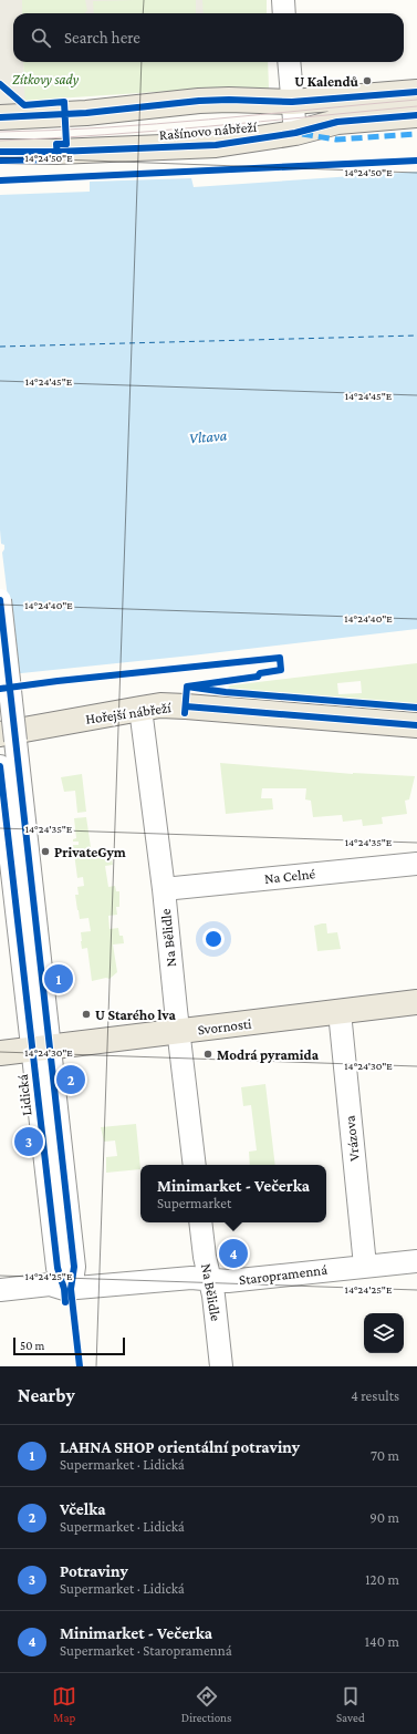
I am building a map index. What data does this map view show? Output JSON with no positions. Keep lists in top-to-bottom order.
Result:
{
  "streets": {
    "main road": ["Rašínovo nábřeží", "Hořejší nábřeží", "Svornosti"],
    "street": [
      "Na Celné",
      "Na Bělidle",
      "Lidická",
      "Vrázova",
      "Staropramenná"
    ]
  },
  "crossings": [
    ["Hořejší nábřeží", "Na Bělidle"],
    ["Hořejší nábřeží", "Lidická"],
    ["Na Celné", "Na Bělidle"],
    ["Na Bělidle", "Svornosti"],
    ["Na Bělidle", "Staropramenná"],
    ["Svornosti", "Lidická"],
    ["Svornosti", "Vrázova"],
    ["Lidická", "Staropramenná"],
    ["Vrázova", "Staropramenná"]
  ],
  "water": ["Vltava"],
  "parks": ["Zítkovy sady"],
  "places": [
    "U Kalendů",
    "PrivateGym",
    "U Starého lva",
    "Modrá pyramida"
  ],
  "scale_bar": "50 m",
  "page": {
    "search": "Search here",
    "pins": [
      "1",
      "2",
      "3",
      "4"
    ],
    "popup": ["Minimarket - Večerka", "Supermarket"],
    "scale": "50 m",
    "heading": ["Nearby", "4 results"],
    "list": [
      {
        "mark": "1",
        "name": "LAHNA SHOP orientální potraviny",
        "note": "Supermarket · Lidická",
        "value": "70 m"
      },
      {
        "mark": "2",
        "name": "Včelka",
        "note": "Supermarket · Lidická",
        "value": "90 m"
      },
      {
        "mark": "3",
        "name": "Potraviny",
        "note": "Supermarket · Lidická",
        "value": "120 m"
      },
      {
        "mark": "4",
        "name": "Minimarket - Večerka",
        "note": "Supermarket · Staropramenná",
        "value": "140 m"
      }
    ],
    "nav": ["Map", "Directions", "Saved"]
  },
  "coordinates": [
    "14°24'50\"E",
    "14°24'45\"E",
    "14°24'40\"E",
    "14°24'35\"E",
    "14°24'30\"E",
    "14°24'25\"E"
  ]
}
